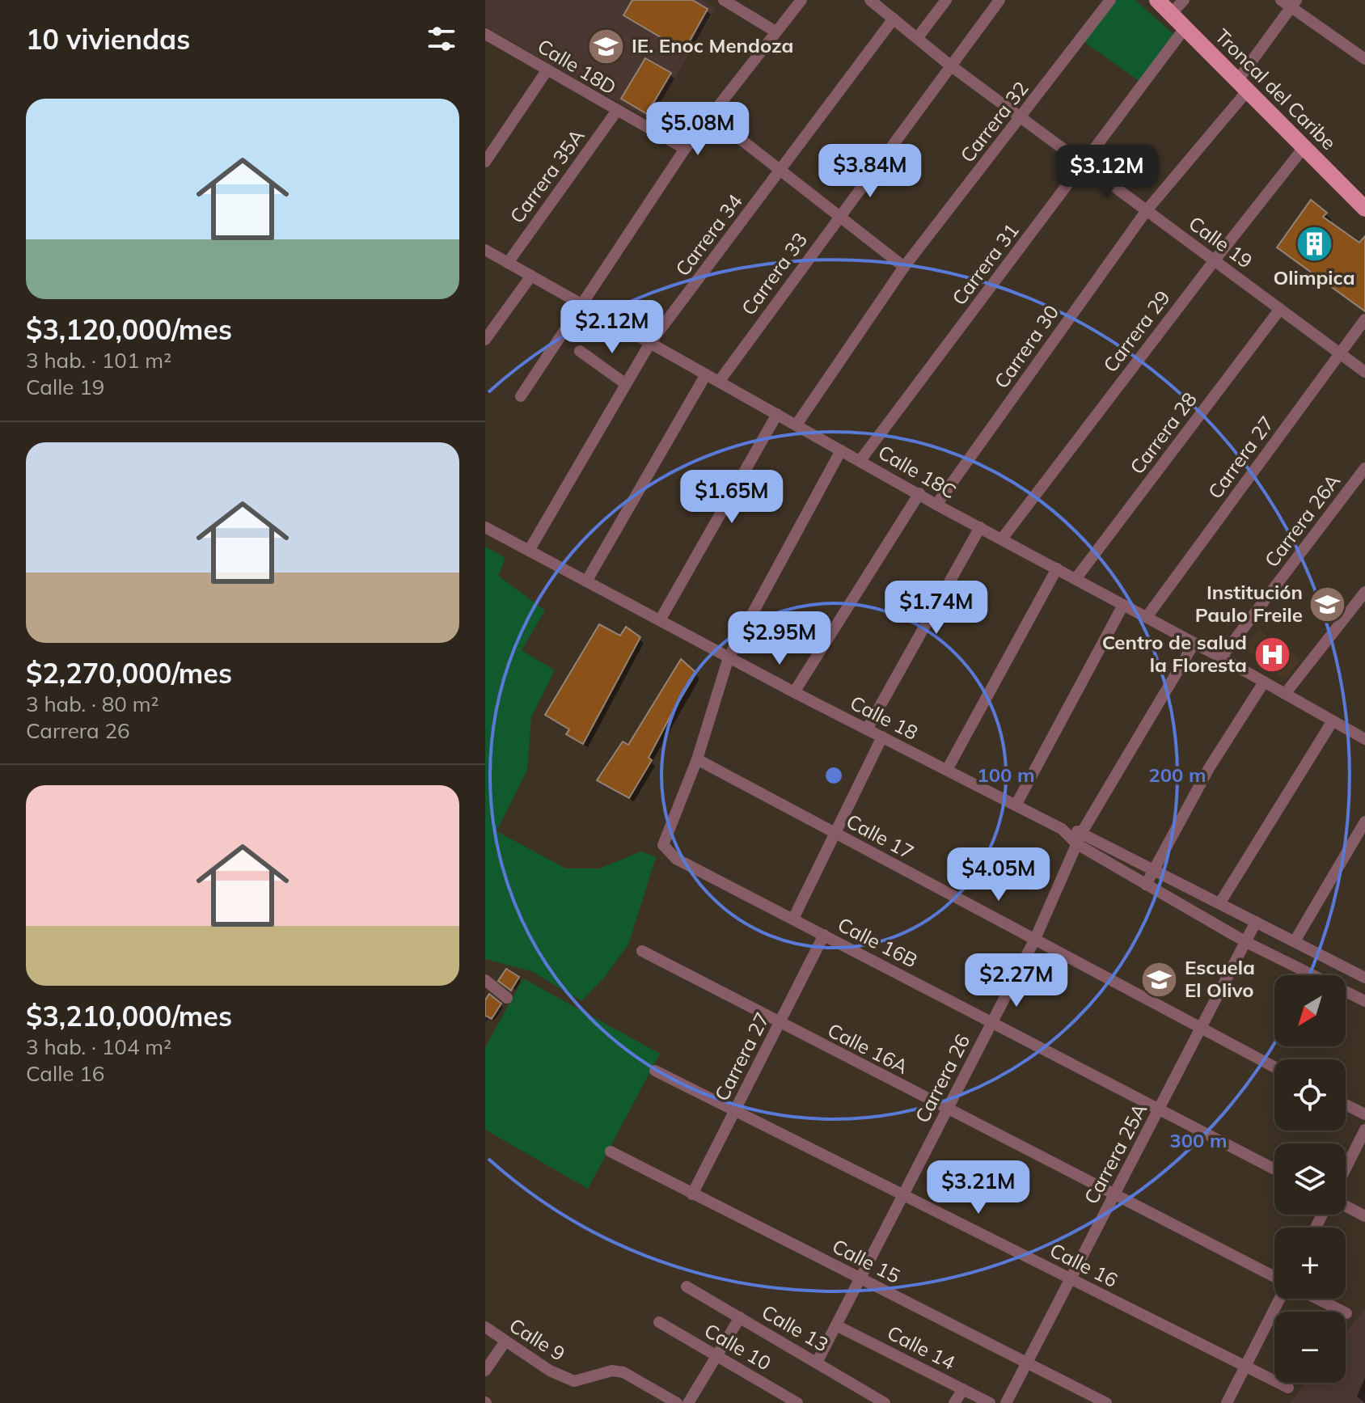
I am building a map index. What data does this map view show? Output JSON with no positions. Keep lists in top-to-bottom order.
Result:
{
  "streets": {
    "main road": ["Troncal del Caribe"],
    "street": [
      "Calle 18D",
      "Carrera 32",
      "Carrera 35A",
      "Carrera 34",
      "Calle 19",
      "Carrera 31",
      "Carrera 33",
      "Carrera 29",
      "Carrera 30",
      "Carrera 28",
      "Carrera 27",
      "Calle 18C",
      "Carrera 26A",
      "Calle 18",
      "Calle 17",
      "Calle 16B",
      "Calle 16A",
      "Carrera 26",
      "Carrera 25A",
      "Calle 15",
      "Calle 16",
      "Calle 13",
      "Calle 9",
      "Calle 10",
      "Calle 14"
    ]
  },
  "crossings": [
    ["Calle 18D", "Carrera 35A"],
    ["Troncal del Caribe", "Carrera 31"],
    ["Troncal del Caribe", "Carrera 29"],
    ["Troncal del Caribe", "Carrera 30"],
    ["Carrera 32", "Calle 19"],
    ["Carrera 32", "Calle 18C"],
    ["Carrera 35A", "Calle 18C"],
    ["Carrera 34", "Calle 19"],
    ["Carrera 34", "Calle 18C"],
    ["Carrera 34", "Calle 18"],
    ["Calle 19", "Carrera 31"],
    ["Calle 19", "Carrera 33"],
    ["Calle 19", "Carrera 29"],
    ["Calle 19", "Carrera 30"],
    ["Calle 19", "Carrera 28"],
    ["Calle 19", "Carrera 27"],
    ["Carrera 31", "Calle 18C"],
    ["Carrera 33", "Calle 18C"],
    ["Carrera 29", "Calle 18C"],
    ["Carrera 30", "Calle 18C"],
    ["Carrera 28", "Calle 18C"],
    ["Carrera 27", "Calle 18C"],
    ["Carrera 27", "Calle 16B"],
    ["Carrera 27", "Calle 16A"],
    ["Carrera 27", "Calle 15"],
    ["Carrera 27", "Calle 16"],
    ["Calle 18C", "Carrera 26A"],
    ["Calle 18C", "Carrera 26"],
    ["Calle 18", "Carrera 26"],
    ["Calle 18", "Carrera 25A"],
    ["Calle 17", "Calle 16B"],
    ["Calle 17", "Carrera 26"],
    ["Calle 17", "Carrera 25A"],
    ["Calle 16B", "Carrera 26"],
    ["Calle 16B", "Carrera 25A"],
    ["Calle 16A", "Carrera 26"],
    ["Calle 16A", "Carrera 25A"],
    ["Carrera 26", "Calle 15"],
    ["Carrera 26", "Calle 16"],
    ["Carrera 26", "Calle 13"],
    ["Carrera 26", "Calle 14"],
    ["Carrera 25A", "Calle 15"],
    ["Carrera 25A", "Calle 16"]
  ],
  "places": {
    "school or university": ["IE. Enoc Mendoza", "Institución Paulo Freile", "Escuela El Olivo"],
    "building": ["Olimpica"],
    "hospital": ["Centro de salud la Floresta"]
  },
  "north": "bottom left",
  "page": {
    "heading": "10 viviendas",
    "list": [
      {
        "name": "$3,120,000/mes",
        "note": "3 hab. · 101 m² · Calle 19"
      },
      {
        "name": "$2,270,000/mes",
        "note": "3 hab. · 80 m² · Carrera 26"
      },
      {
        "name": "$3,210,000/mes",
        "note": "3 hab. · 104 m² · Calle 16"
      }
    ],
    "price": [
      "$5.08M",
      "$3.84M",
      "$3.12M",
      "$2.12M",
      "$1.65M",
      "$1.74M",
      "$2.95M",
      "$4.05M",
      "$2.27M",
      "$3.21M"
    ],
    "map_buttons": ["+", "−"]
  },
  "rings": ["100 m", "200 m", "300 m"]
}
